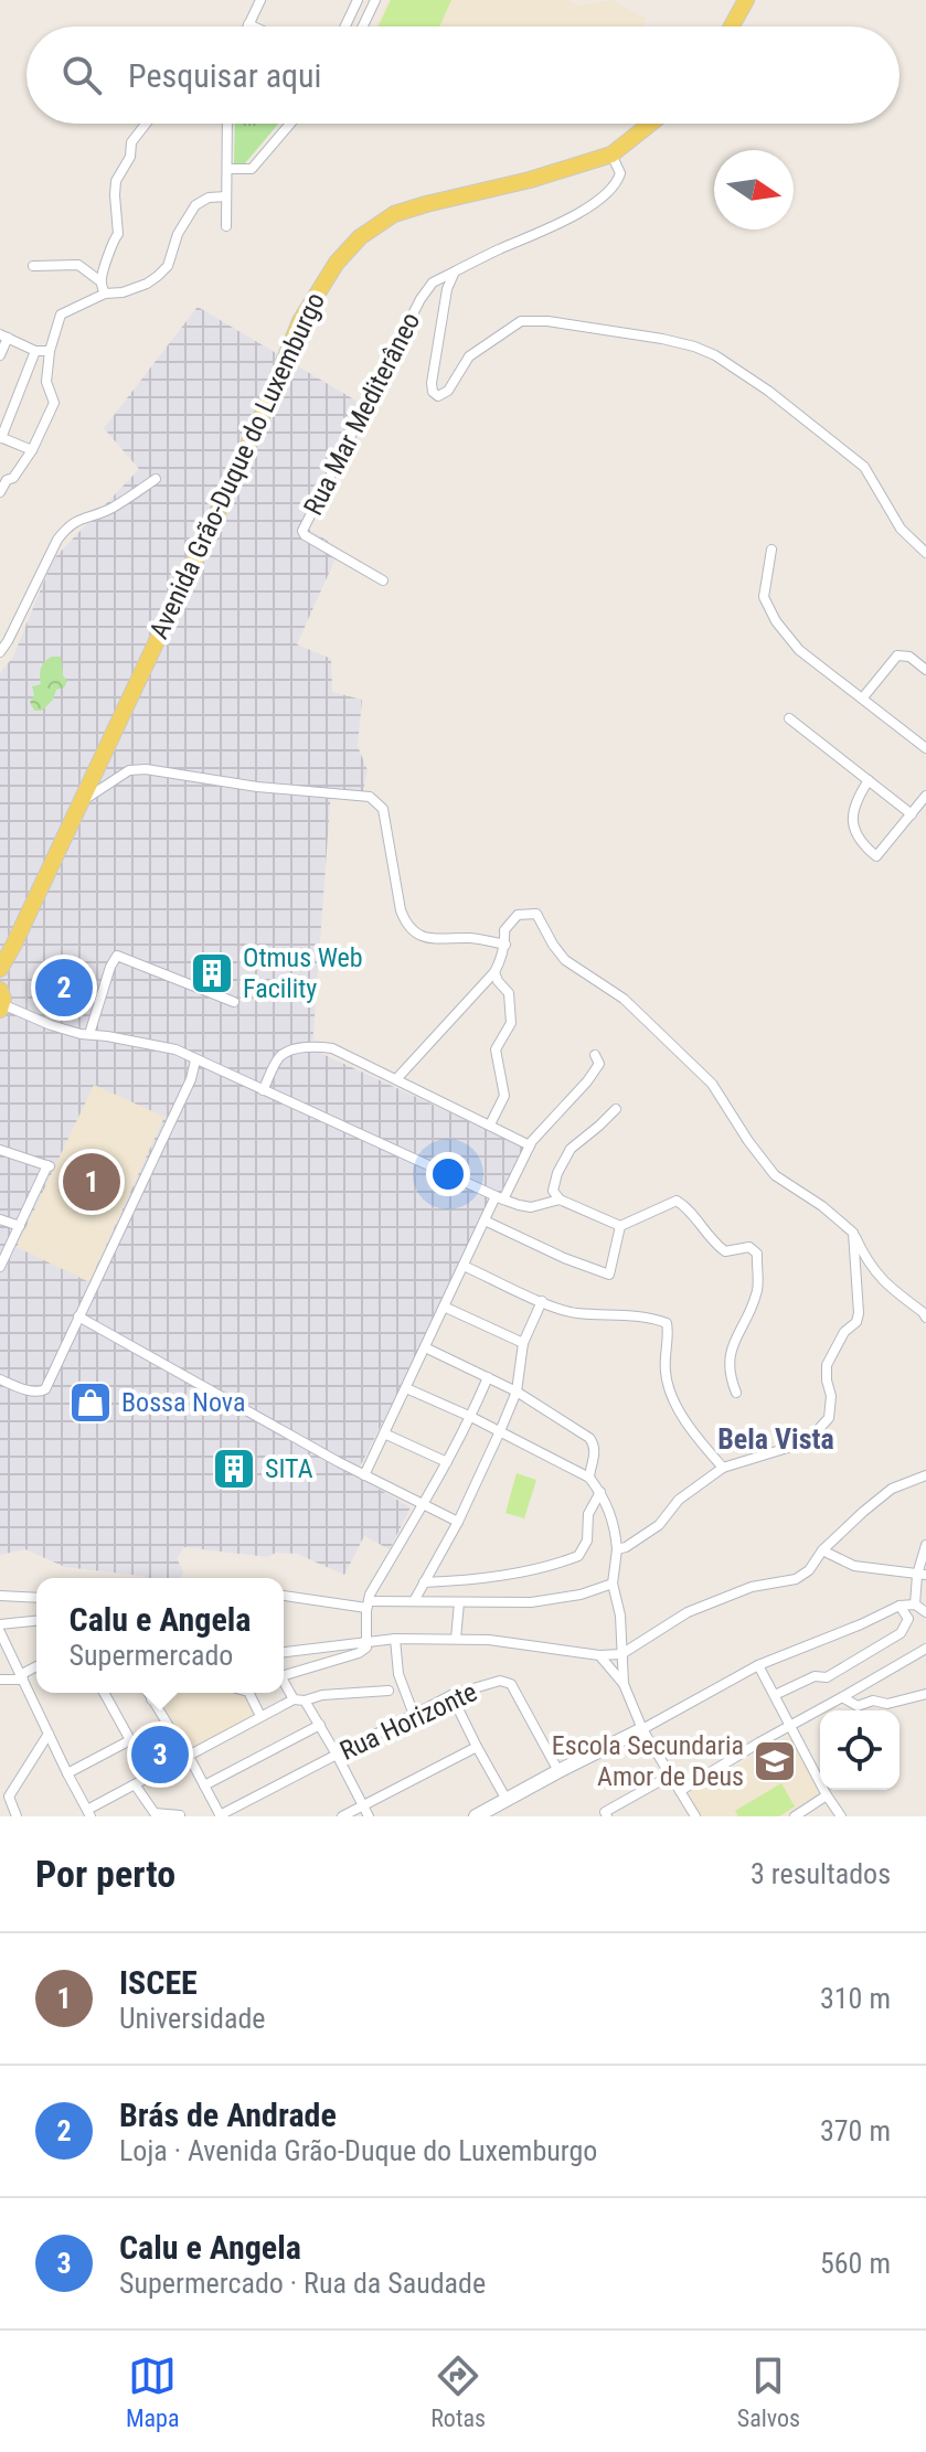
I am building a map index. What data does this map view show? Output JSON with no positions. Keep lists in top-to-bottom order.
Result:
{
  "streets": {
    "main road": ["Avenida Grão-Duque do Luxemburgo"],
    "street": ["Rua Mar Mediterâneo", "Rua Horizonte"]
  },
  "districts": ["Bela Vista"],
  "places": {
    "building": ["Otmus Web Facility", "SITA"],
    "shop": ["Bossa Nova"],
    "school or university": ["Escola Secundaria Amor de Deus"]
  },
  "north": "right",
  "page": {
    "search": "Pesquisar aqui",
    "pins": ["2", "1", "3"],
    "popup": ["Calu e Angela", "Supermercado"],
    "heading": ["Por perto", "3 resultados"],
    "list": [
      {
        "mark": "1",
        "name": "ISCEE",
        "note": "Universidade",
        "value": "310 m"
      },
      {
        "mark": "2",
        "name": "Brás de Andrade",
        "note": "Loja · Avenida Grão-Duque do Luxemburgo",
        "value": "370 m"
      },
      {
        "mark": "3",
        "name": "Calu e Angela",
        "note": "Supermercado · Rua da Saudade",
        "value": "560 m"
      }
    ],
    "nav": ["Mapa", "Rotas", "Salvos"]
  }
}
